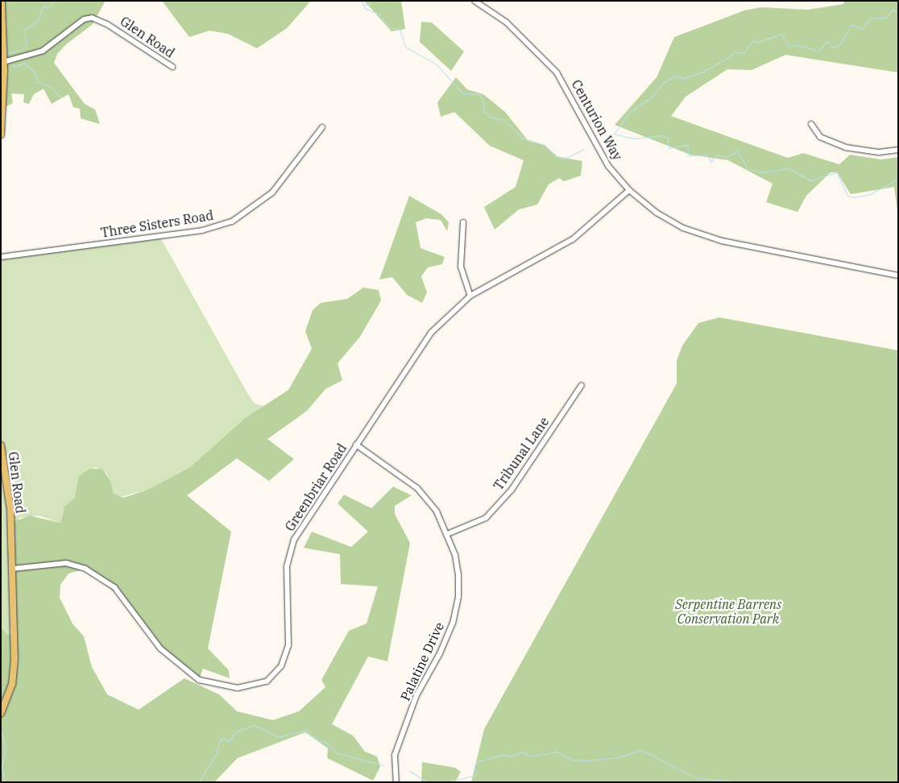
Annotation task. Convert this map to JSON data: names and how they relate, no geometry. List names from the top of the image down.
{
  "streets": {
    "main road": ["Glen Road"],
    "street": [
      "Centurion Way",
      "Three Sisters Road",
      "Tribunal Lane",
      "Greenbriar Road",
      "Palatine Drive"
    ]
  },
  "crossings": [
    ["Glen Road", "Greenbriar Road"],
    ["Centurion Way", "Greenbriar Road"],
    ["Tribunal Lane", "Palatine Drive"],
    ["Greenbriar Road", "Palatine Drive"]
  ],
  "parks": ["Serpentine Barrens Conservation Park"]
}
